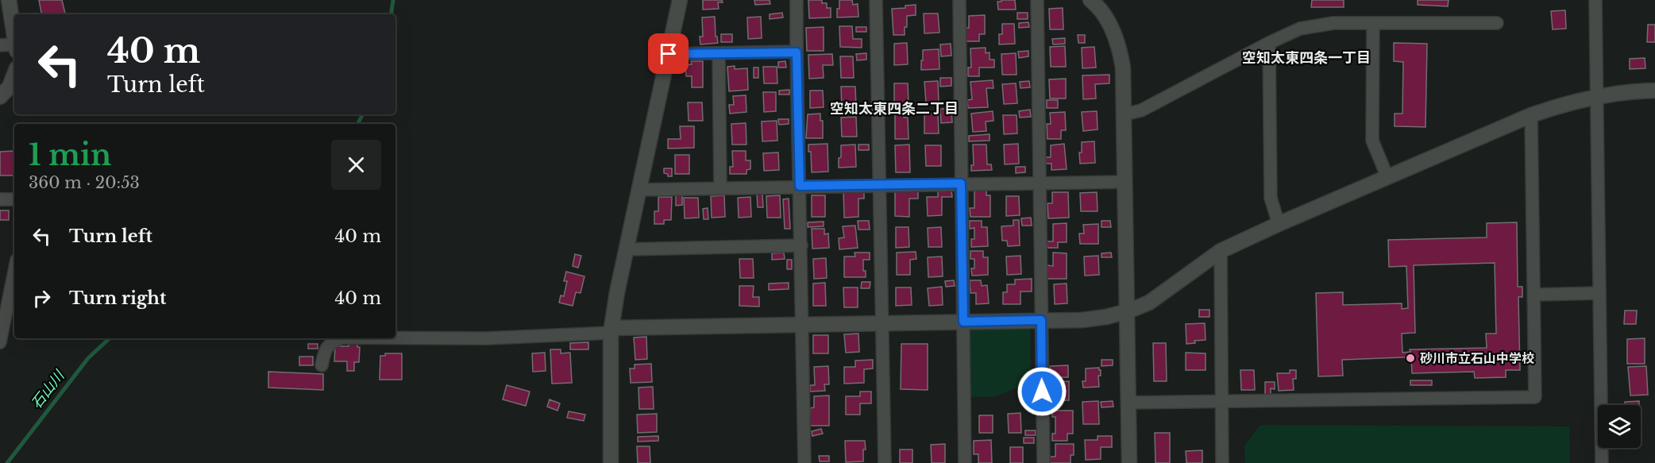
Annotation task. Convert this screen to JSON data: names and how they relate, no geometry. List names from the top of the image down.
{
  "districts": ["空知太東四条一丁目", "空知太東四条二丁目"],
  "water": ["石山川"],
  "places": ["砂川市立石山中学校"],
  "page": {
    "turn": ["40 m", "Turn left"],
    "heading": ["1 min", "360 m · 20:53"],
    "list": [
      {
        "name": "Turn left",
        "value": "40 m"
      },
      {
        "name": "Turn right",
        "value": "40 m"
      }
    ]
  }
}
